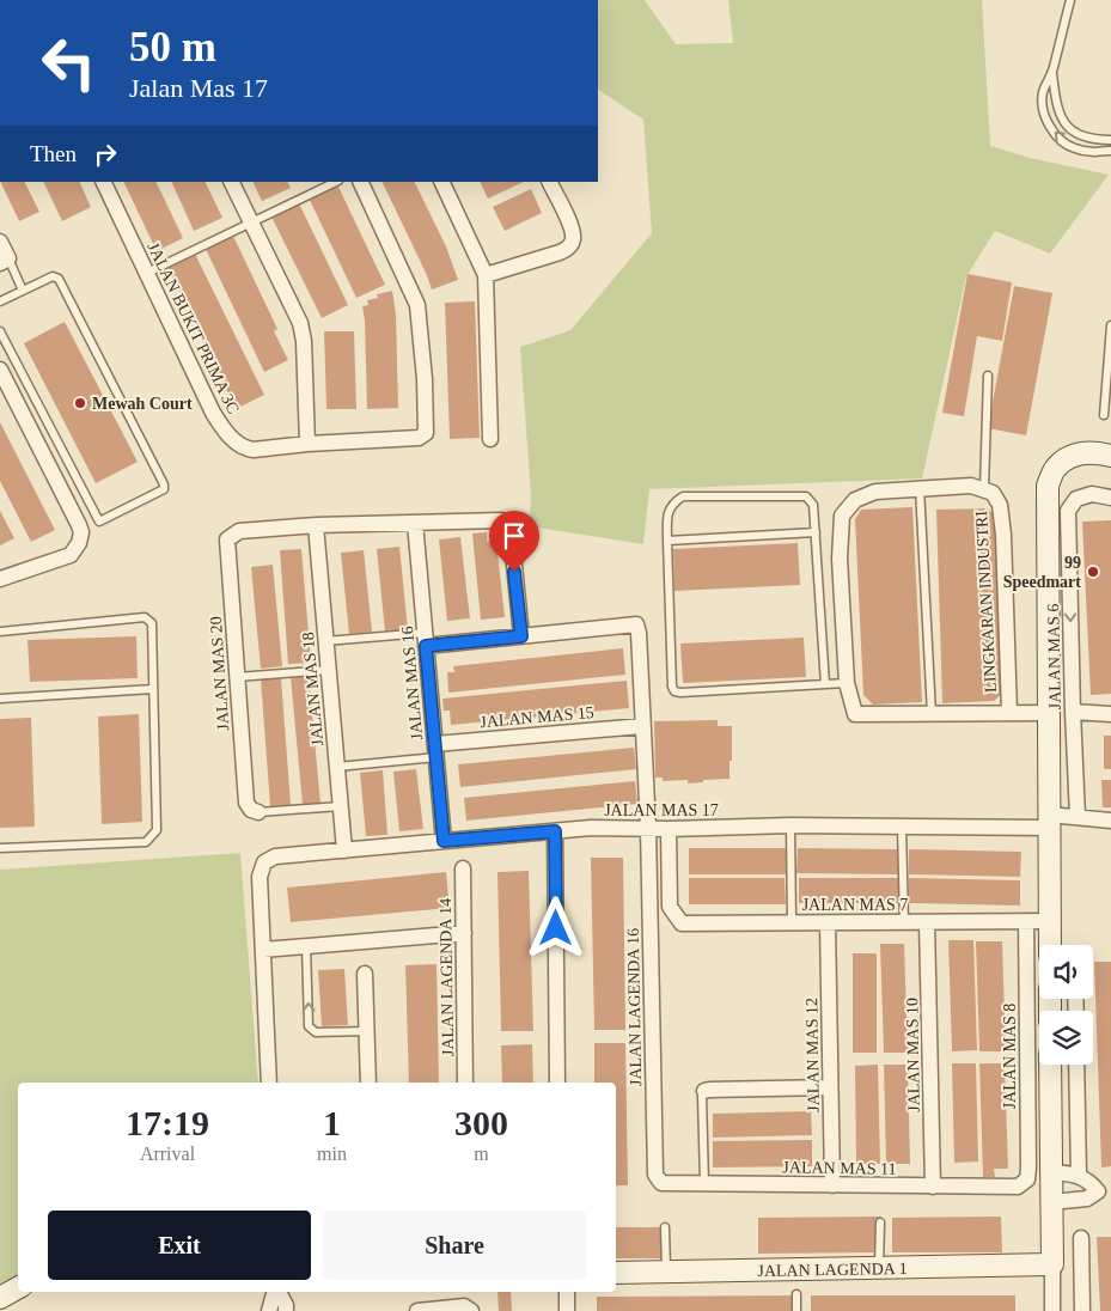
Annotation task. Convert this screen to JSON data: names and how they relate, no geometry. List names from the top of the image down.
{
  "streets": {
    "street": [
      "JALAN BUKIT PRIMA 3C",
      "LINGKARAN INDUSTRI",
      "JALAN MAS 6",
      "JALAN MAS 20",
      "JALAN MAS 16",
      "JALAN MAS 18",
      "JALAN MAS 15",
      "JALAN MAS 17",
      "JALAN MAS 7",
      "JALAN LAGENDA 14",
      "JALAN LAGENDA 16",
      "JALAN MAS 12",
      "JALAN MAS 10",
      "JALAN MAS 8",
      "JALAN MAS 11",
      "JALAN LAGENDA 1"
    ]
  },
  "crossings": [
    ["JALAN MAS 6", "JALAN MAS 17"],
    ["JALAN MAS 20", "JALAN MAS 18"],
    ["JALAN MAS 16", "JALAN MAS 15"],
    ["JALAN MAS 16", "JALAN MAS 17"],
    ["JALAN MAS 18", "JALAN MAS 17"],
    ["JALAN MAS 15", "JALAN LAGENDA 16"],
    ["JALAN MAS 17", "JALAN MAS 7"],
    ["JALAN MAS 17", "JALAN LAGENDA 16"],
    ["JALAN MAS 7", "JALAN MAS 12"],
    ["JALAN MAS 7", "JALAN MAS 10"],
    ["JALAN MAS 7", "JALAN MAS 8"],
    ["JALAN LAGENDA 16", "JALAN MAS 11"],
    ["JALAN MAS 12", "JALAN MAS 11"],
    ["JALAN MAS 10", "JALAN MAS 11"],
    ["JALAN MAS 8", "JALAN MAS 11"]
  ],
  "places": ["Mewah Court", "99 Speedmart"],
  "page": {
    "turn": ["50 m", "Jalan Mas 17"],
    "then": "Then",
    "eta": [
      "17:19",
      "Arrival",
      "1",
      "min",
      "300",
      "m"
    ],
    "buttons": ["Exit", "Share"]
  }
}
